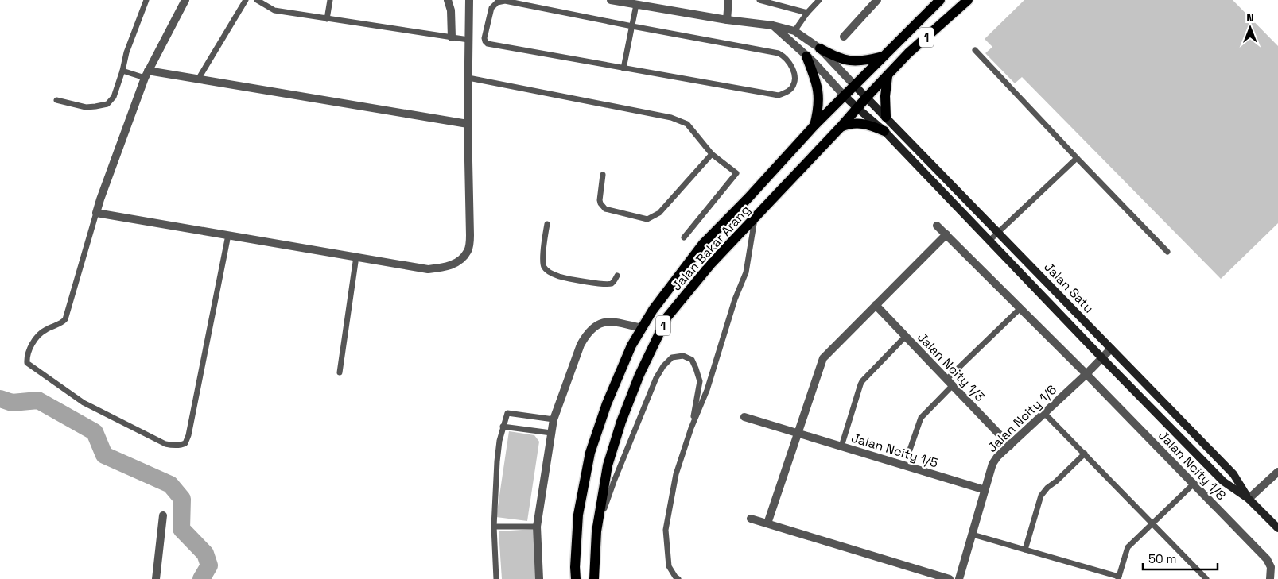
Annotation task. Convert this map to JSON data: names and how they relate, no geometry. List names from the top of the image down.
{
  "streets": {
    "main road": ["1", "Jalan Bakar Arang", "Jalan Satu"],
    "street": [
      "Jalan Ncity 1/3",
      "Jalan Ncity 1/6",
      "Jalan Ncity 1/5",
      "Jalan Ncity 1/8"
    ]
  },
  "crossings": [
    ["Jalan Bakar Arang", "Jalan Satu"],
    ["Jalan Satu", "Jalan Ncity 1/6"],
    ["Jalan Ncity 1/3", "Jalan Ncity 1/6"],
    ["Jalan Ncity 1/6", "Jalan Ncity 1/5"],
    ["Jalan Ncity 1/6", "Jalan Ncity 1/8"]
  ],
  "scale_bar": "50 m",
  "north": "top"
}
